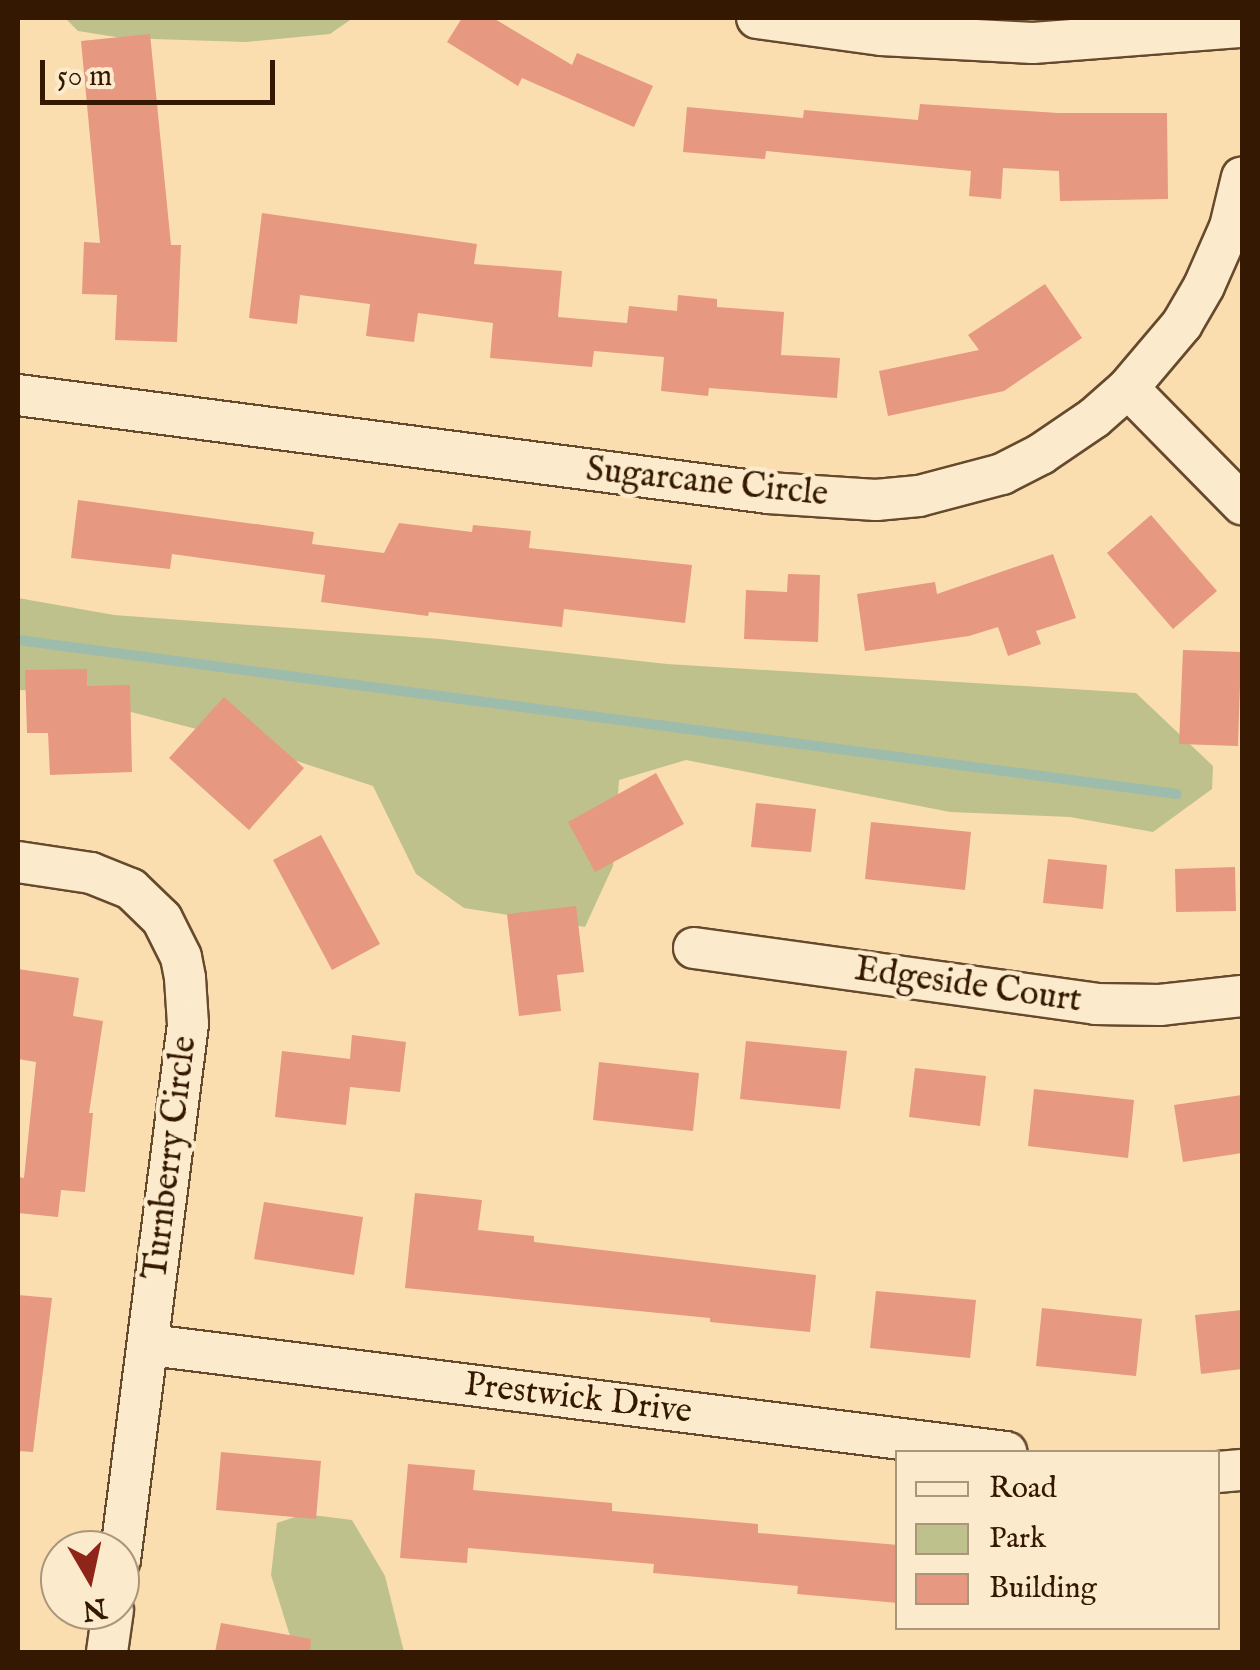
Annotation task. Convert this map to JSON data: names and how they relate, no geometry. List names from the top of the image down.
{
  "streets": {
    "street": [
      "Sugarcane Circle",
      "Edgeside Court",
      "Turnberry Circle",
      "Prestwick Drive"
    ]
  },
  "crossings": [
    ["Turnberry Circle", "Prestwick Drive"]
  ],
  "legend": ["Road", "Park", "Building"],
  "scale_bar": "50 m",
  "north": "bottom"
}
